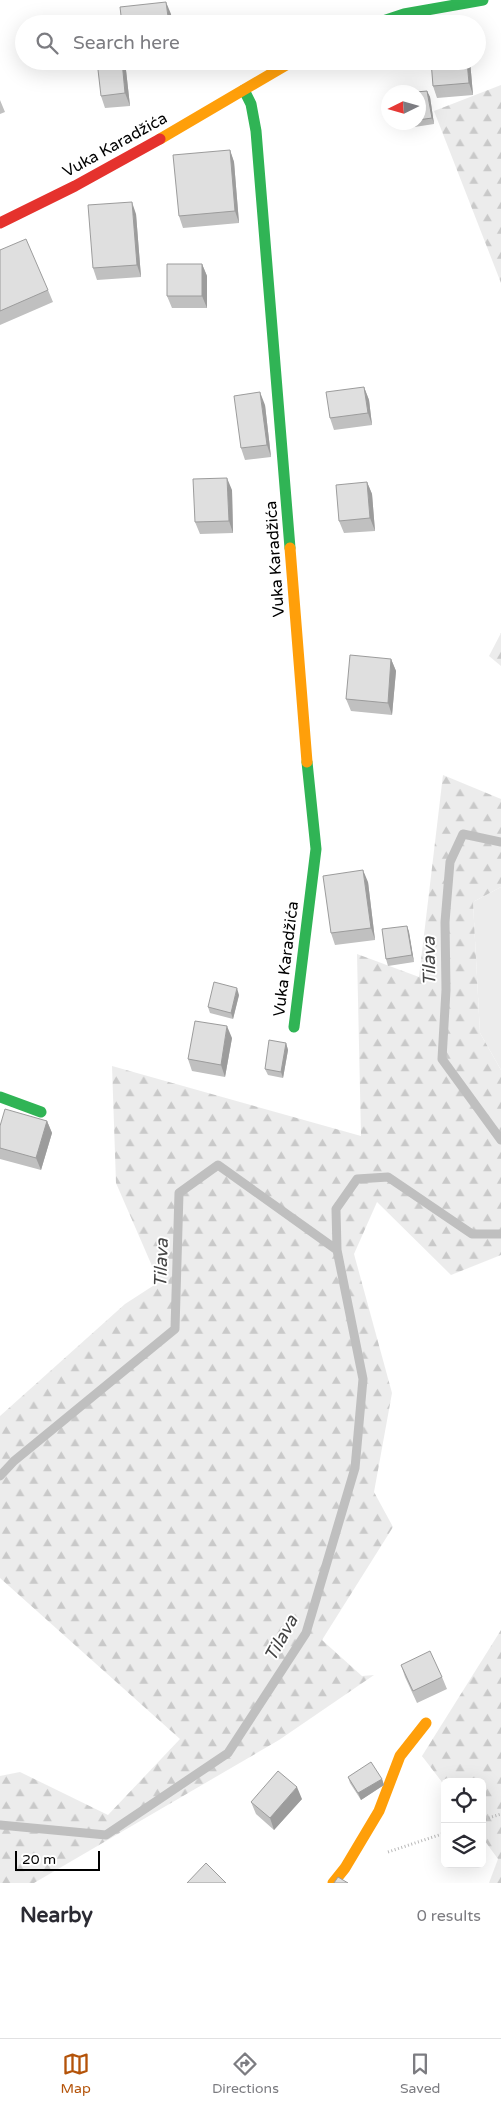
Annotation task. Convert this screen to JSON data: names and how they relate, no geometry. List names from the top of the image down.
{
  "streets": {
    "street": ["Vuka Karadžića"]
  },
  "water": ["Tilava"],
  "scale_bar": "20 m",
  "north": "left",
  "page": {
    "search": "Search here",
    "scale": "20 m",
    "heading": ["Nearby", "0 results"],
    "nav": ["Map", "Directions", "Saved"]
  }
}
